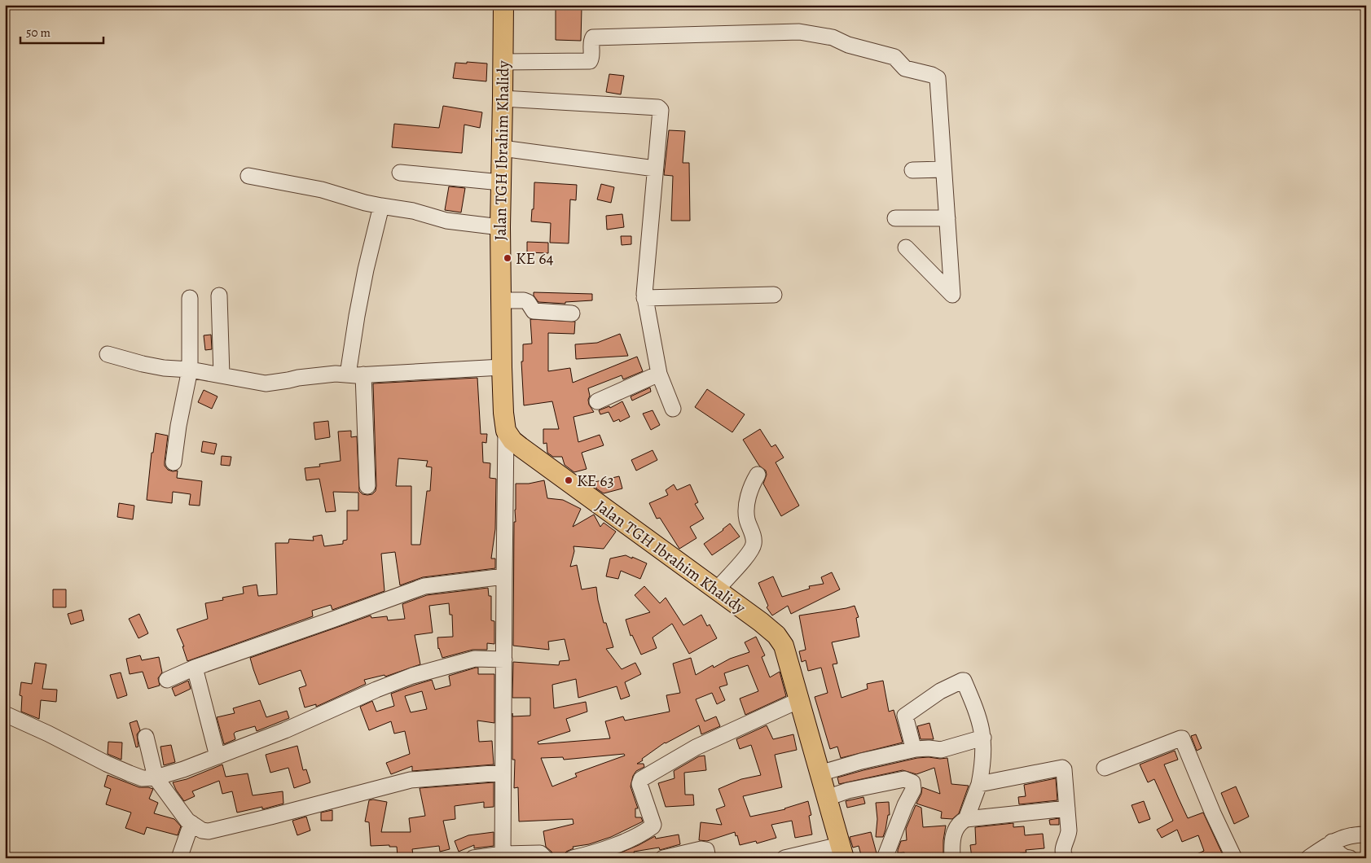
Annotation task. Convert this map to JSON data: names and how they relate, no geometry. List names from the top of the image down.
{
  "streets": {
    "main road": ["Jalan TGH Ibrahim Khalidy"]
  },
  "places": ["KE 64", "KE 63"],
  "scale_bar": "50 m"
}
